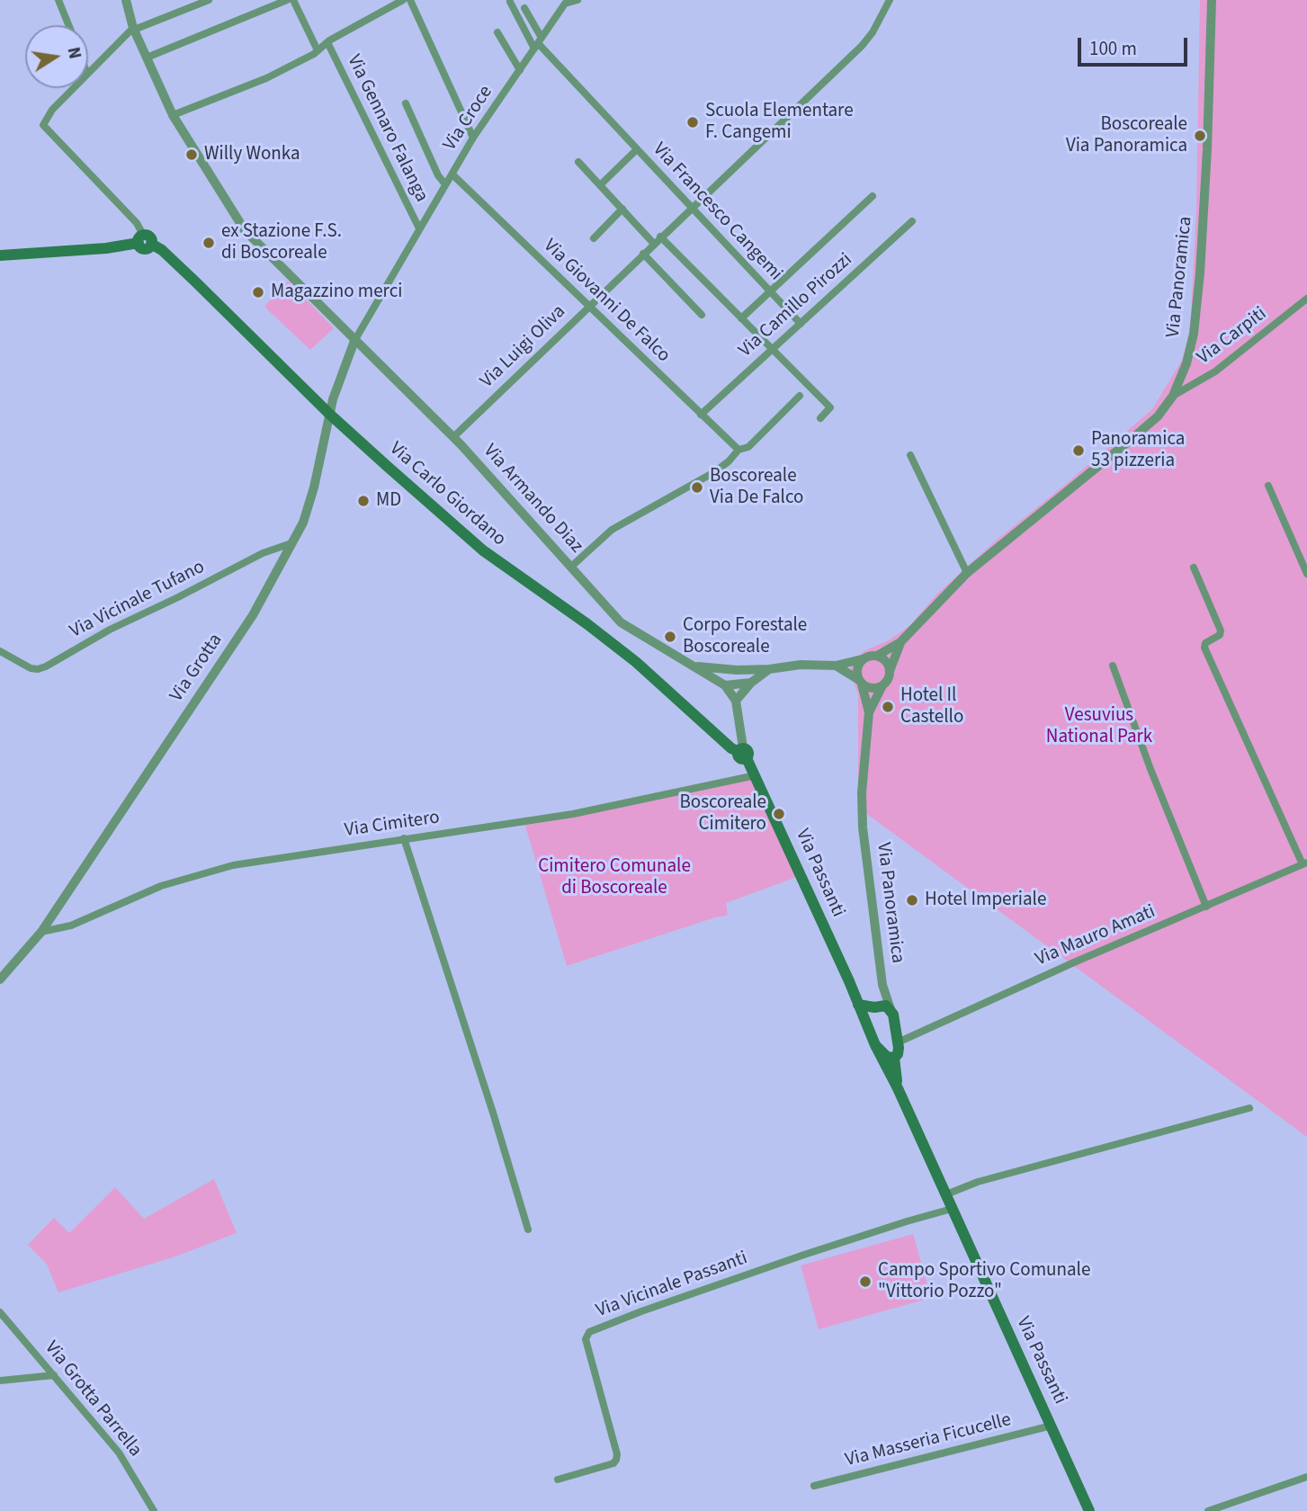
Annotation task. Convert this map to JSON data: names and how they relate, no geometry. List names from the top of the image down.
{
  "streets": {
    "main road": ["Via Carlo Giordano", "Via Passanti"],
    "street": [
      "Via Croce",
      "Via Gennaro Falanga",
      "Via Francesco Cangemi",
      "Via Panoramica",
      "Via Giovanni De Falco",
      "Via Camillo Pirozzi",
      "Via Carpiti",
      "Via Luigi Oliva",
      "Via Armando Diaz",
      "Via Vicinale Tufano",
      "Via Grotta",
      "Via Cimitero",
      "Via Mauro Amati",
      "Via Vicinale Passanti",
      "Via Grotta Parrella",
      "Via Masseria Ficucelle"
    ]
  },
  "crossings": [
    ["Via Croce", "Via Gennaro Falanga"],
    ["Via Croce", "Via Francesco Cangemi"],
    ["Via Croce", "Via Giovanni De Falco"],
    ["Via Croce", "Via Armando Diaz"],
    ["Via Croce", "Via Grotta"],
    ["Via Francesco Cangemi", "Via Camillo Pirozzi"],
    ["Via Francesco Cangemi", "Via Luigi Oliva"],
    ["Via Panoramica", "Via Carpiti"],
    ["Via Panoramica", "Via Armando Diaz"],
    ["Via Panoramica", "Via Passanti"],
    ["Via Giovanni De Falco", "Via Camillo Pirozzi"],
    ["Via Giovanni De Falco", "Via Luigi Oliva"],
    ["Via Luigi Oliva", "Via Armando Diaz"],
    ["Via Carlo Giordano", "Via Grotta"],
    ["Via Carlo Giordano", "Via Passanti"],
    ["Via Armando Diaz", "Via Grotta"],
    ["Via Armando Diaz", "Via Passanti"],
    ["Via Vicinale Tufano", "Via Grotta"],
    ["Via Grotta", "Via Cimitero"],
    ["Via Cimitero", "Via Passanti"],
    ["Via Passanti", "Via Mauro Amati"],
    ["Via Passanti", "Via Vicinale Passanti"],
    ["Via Passanti", "Via Masseria Ficucelle"]
  ],
  "parks": ["Vesuvius National Park", "Cimitero Comunale di Boscoreale"],
  "places": [
    "Scuola Elementare F. Cangemi",
    "Boscoreale Via Panoramica",
    "Willy Wonka",
    "ex Stazione F.S. di Boscoreale",
    "Magazzino merci",
    "Panoramica 53 pizzeria",
    "Boscoreale Via De Falco",
    "MD",
    "Corpo Forestale Boscoreale",
    "Hotel Il Castello",
    "Boscoreale Cimitero",
    "Hotel Imperiale",
    "Campo Sportivo Comunale \"Vittorio Pozzo\""
  ],
  "scale_bar": "100 m",
  "north": "right"
}
